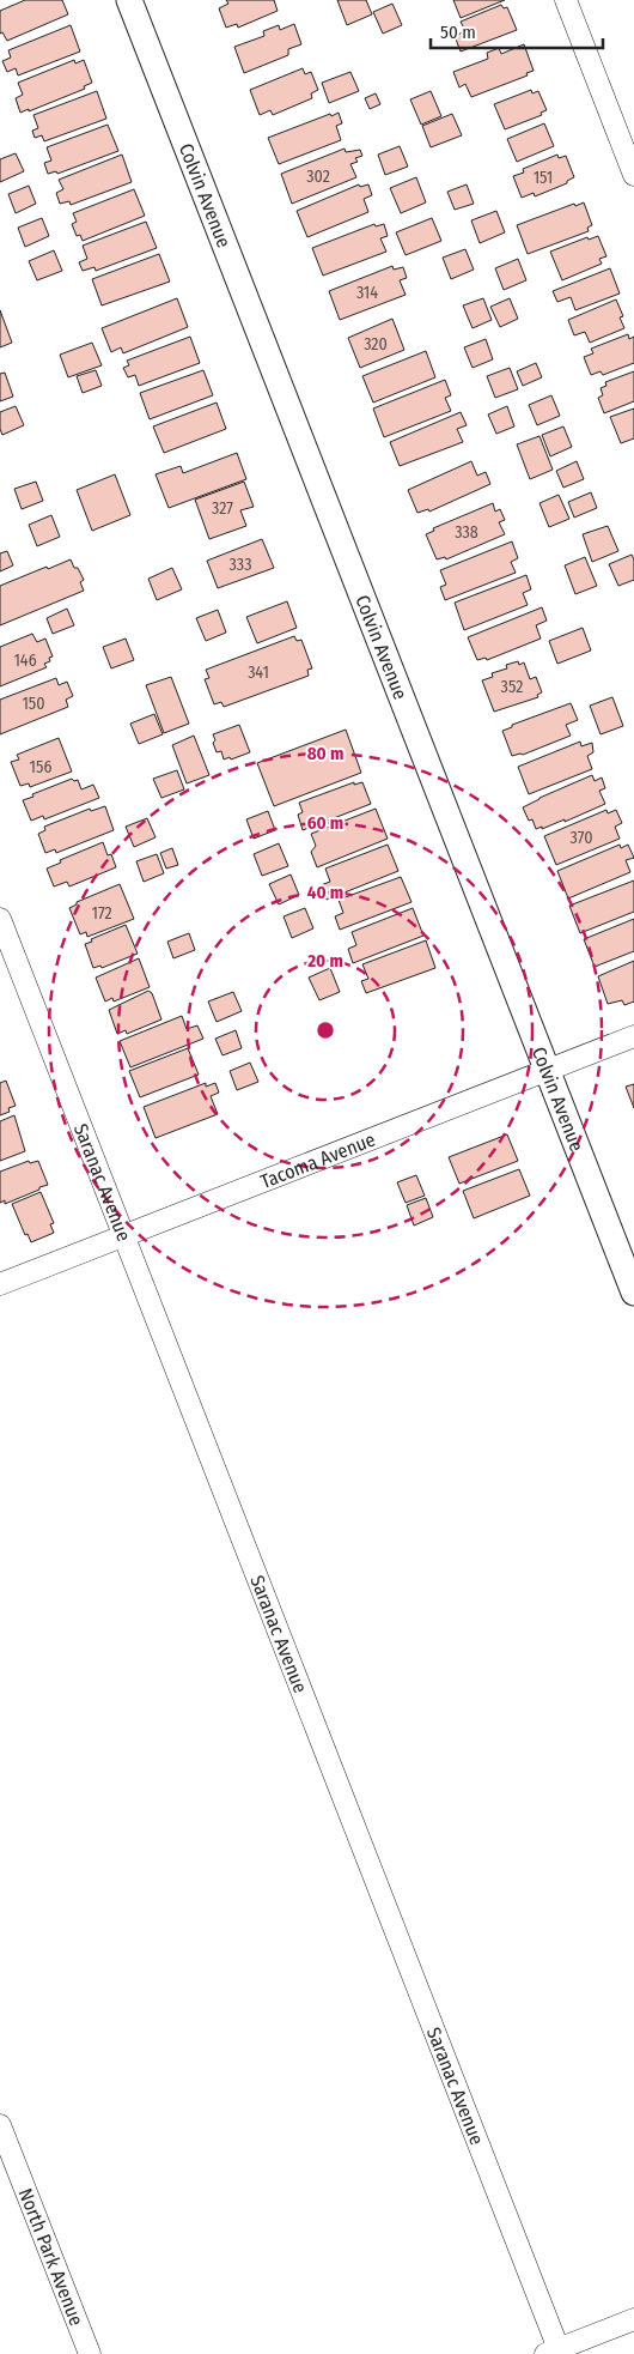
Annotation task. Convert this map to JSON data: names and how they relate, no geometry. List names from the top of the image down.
{
  "streets": {
    "street": [
      "Colvin Avenue",
      "Tacoma Avenue",
      "Saranac Avenue",
      "North Park Avenue"
    ]
  },
  "crossings": [
    ["Colvin Avenue", "Tacoma Avenue"],
    ["Tacoma Avenue", "Saranac Avenue"]
  ],
  "house_numbers": [
    "302",
    "151",
    "314",
    "320",
    "327",
    "338",
    "333",
    "146",
    "341",
    "352",
    "150",
    "156",
    "370",
    "172"
  ],
  "scale_bar": "50 m",
  "rings": [
    "80 m",
    "60 m",
    "40 m",
    "20 m"
  ]
}
